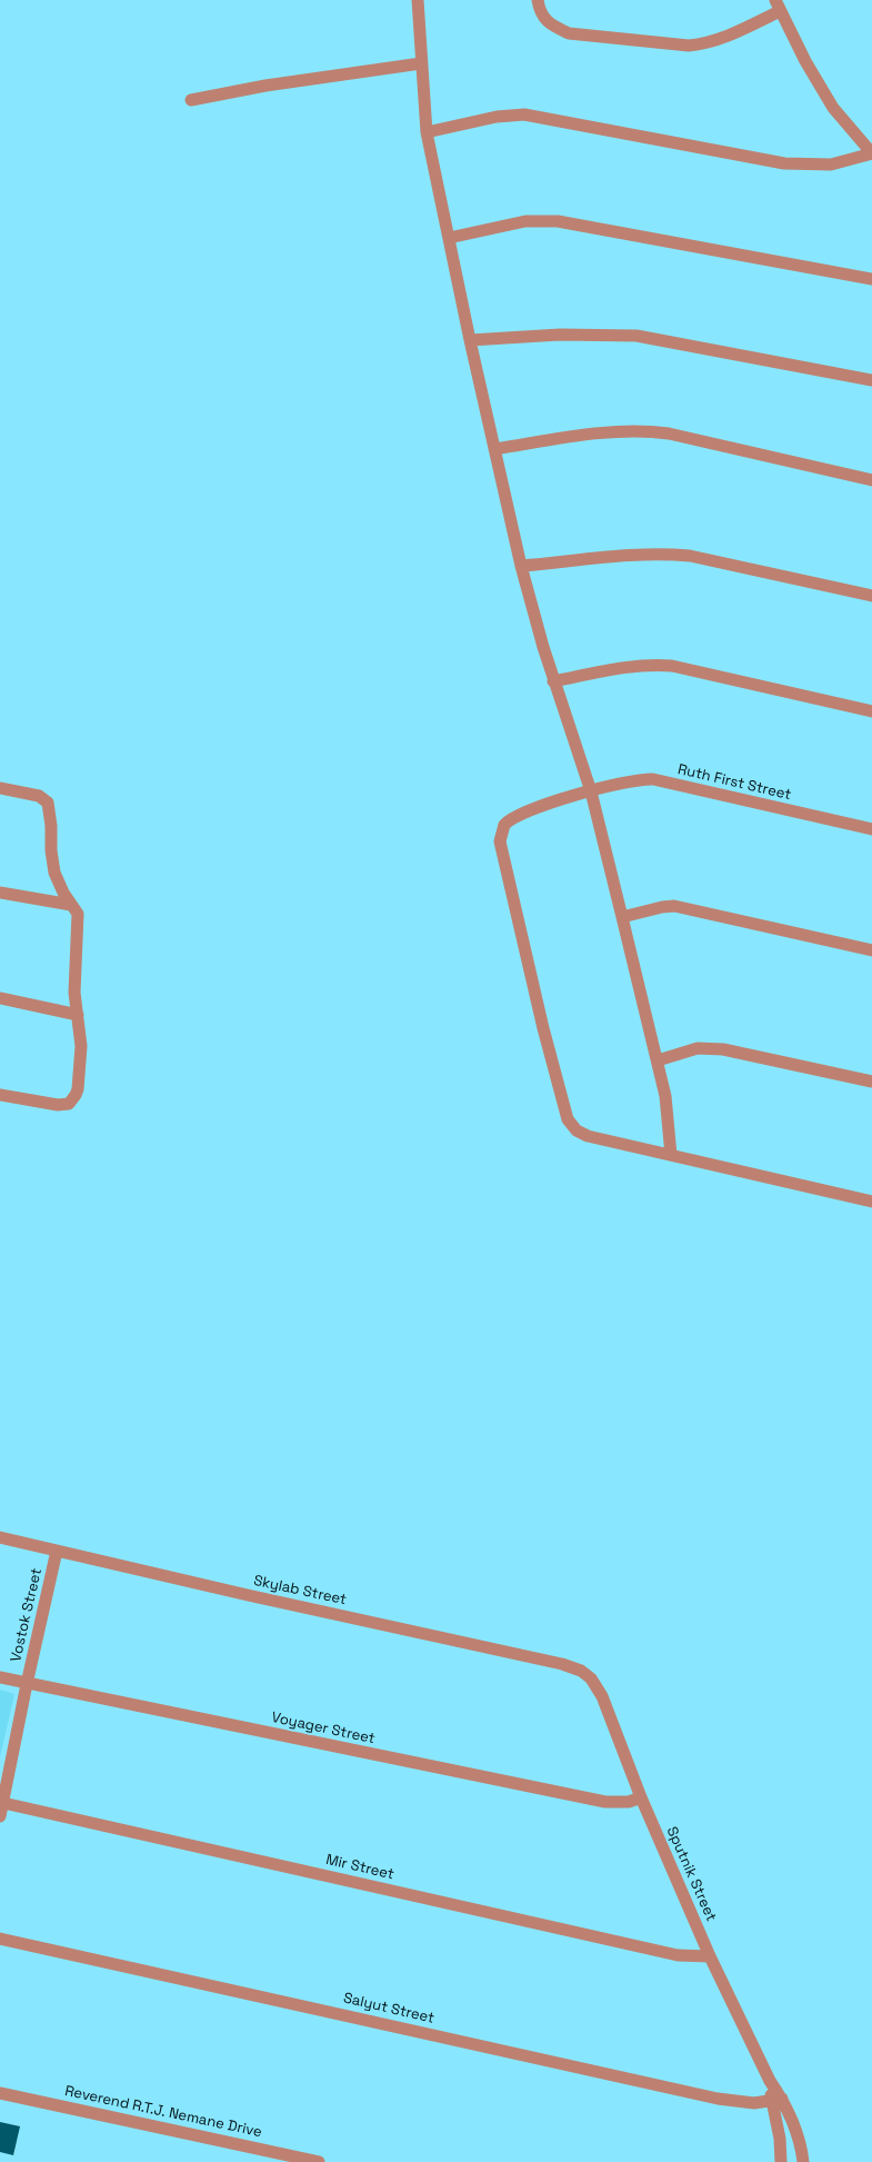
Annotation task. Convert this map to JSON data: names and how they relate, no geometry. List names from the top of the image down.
{
  "streets": {
    "street": [
      "Ruth First Street",
      "Skylab Street",
      "Vostok Street",
      "Voyager Street",
      "Mir Street",
      "Sputnik Street",
      "Salyut Street",
      "Reverend R.T.J. Nemane Drive"
    ]
  },
  "crossings": [
    ["Skylab Street", "Vostok Street"],
    ["Skylab Street", "Sputnik Street"],
    ["Vostok Street", "Voyager Street"],
    ["Vostok Street", "Mir Street"],
    ["Voyager Street", "Sputnik Street"],
    ["Mir Street", "Sputnik Street"],
    ["Sputnik Street", "Salyut Street"]
  ]
}
